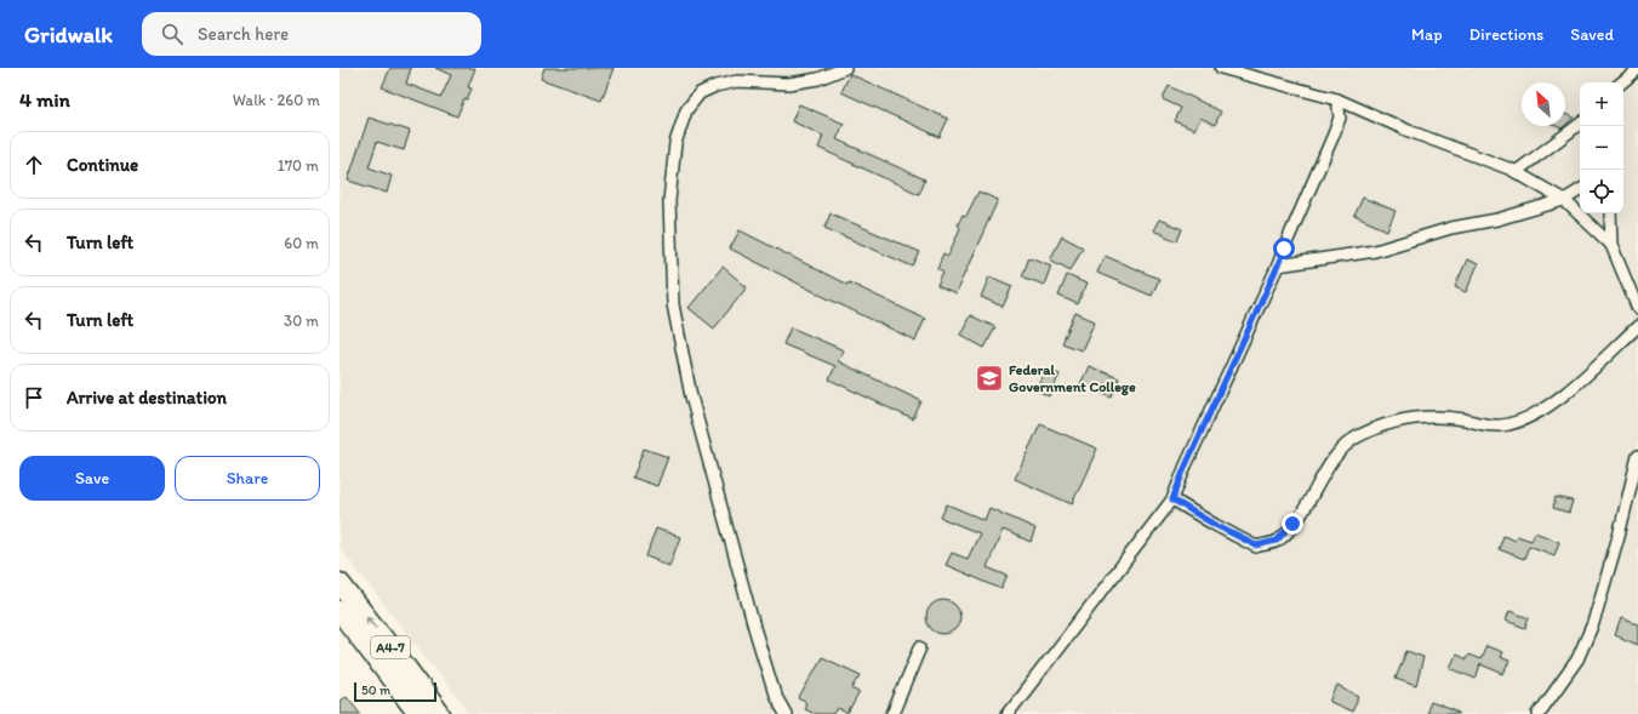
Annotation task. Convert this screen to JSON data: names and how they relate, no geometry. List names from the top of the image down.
{
  "streets": {
    "highway": ["A4-7"]
  },
  "places": {
    "school or university": ["Federal Government College"]
  },
  "scale_bar": "50 m",
  "north": "top left",
  "page": {
    "header": "Gridwalk",
    "search": "Search here",
    "nav": ["Map", "Directions", "Saved"],
    "heading": ["4 min", "Walk · 260 m"],
    "map_buttons": ["+", "−"],
    "list": [
      ["Continue", "170 m"],
      ["Turn left", "60 m"],
      ["Turn left", "30 m"],
      "Arrive at destination"
    ],
    "buttons": ["Save", "Share"],
    "scale": "50 m"
  }
}
